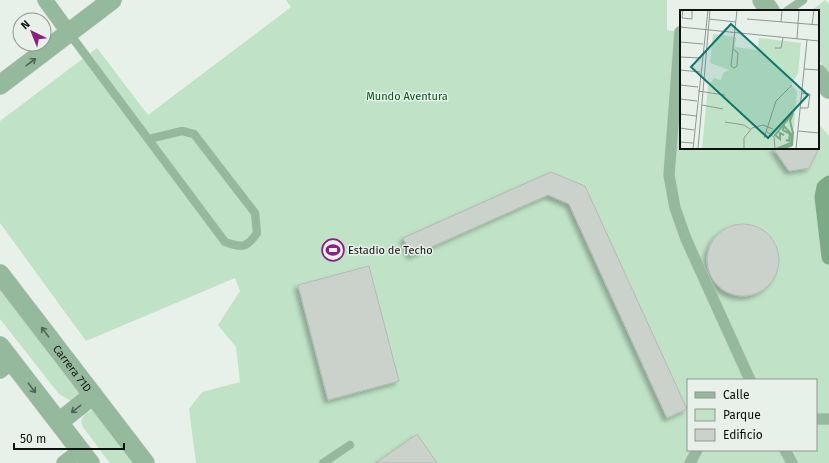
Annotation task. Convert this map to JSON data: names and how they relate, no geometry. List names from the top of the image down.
{
  "streets": {
    "street": ["Carrera 71D"]
  },
  "parks": ["Mundo Aventura"],
  "places": {
    "sports": ["Estadio de Techo"]
  },
  "legend": ["Calle", "Parque", "Edificio"],
  "scale_bar": "50 m",
  "north": "top left"
}
